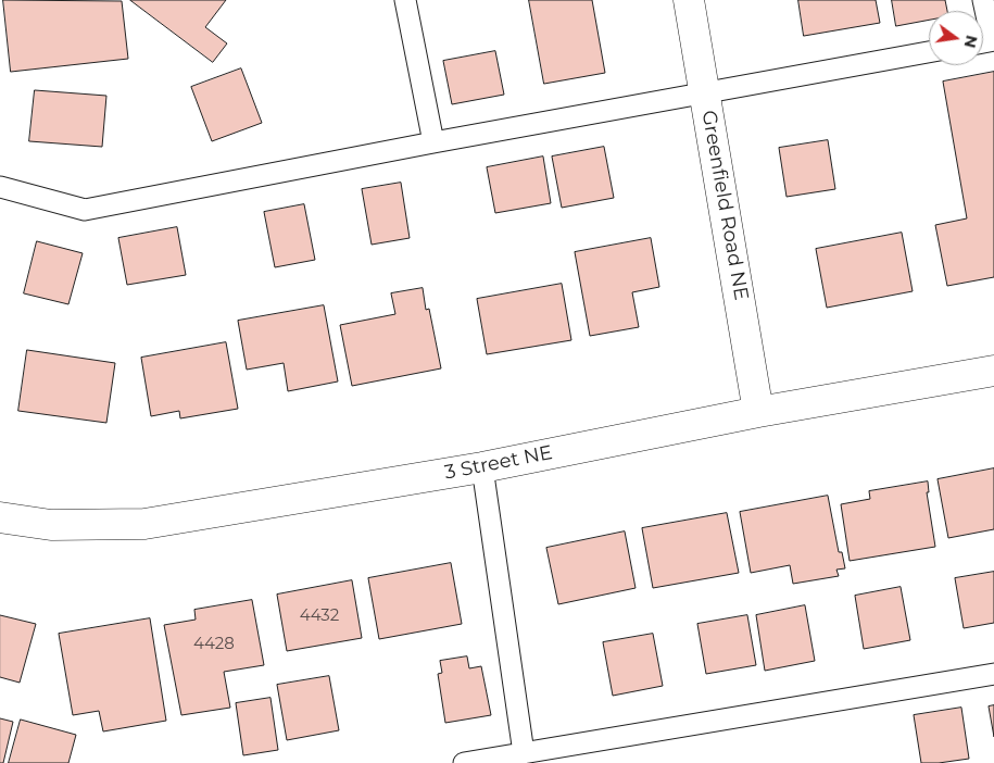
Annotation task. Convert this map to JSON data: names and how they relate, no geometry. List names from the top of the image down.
{
  "streets": {
    "street": ["Greenfield Road NE", "3 Street NE"]
  },
  "crossings": [
    ["Greenfield Road NE", "3 Street NE"]
  ],
  "house_numbers": ["4432", "4428"],
  "north": "right"
}
